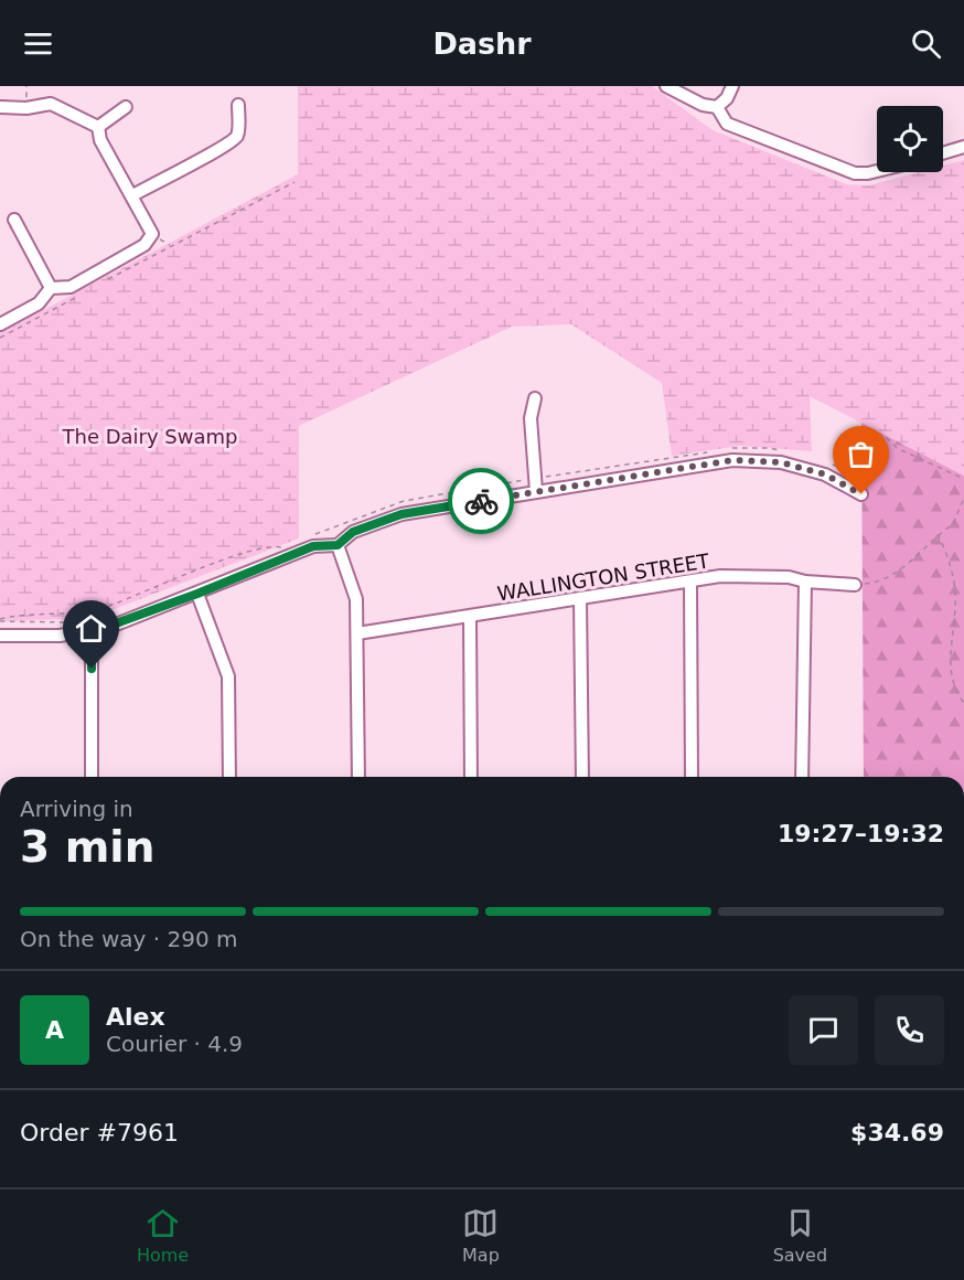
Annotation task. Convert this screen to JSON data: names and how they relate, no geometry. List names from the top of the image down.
{
  "streets": {
    "street": ["WALLINGTON STREET"]
  },
  "parks": ["The Dairy Swamp"],
  "page": {
    "header": "Dashr",
    "heading": ["3 min", "Arriving in", "19:27–19:32"],
    "panel": [
      "Alex",
      "Courier · 4.9",
      "Order #7961",
      "$34.69"
    ],
    "bar": "On the way · 290 m",
    "round": "A",
    "tabs": ["Home", "Map", "Saved"]
  }
}
